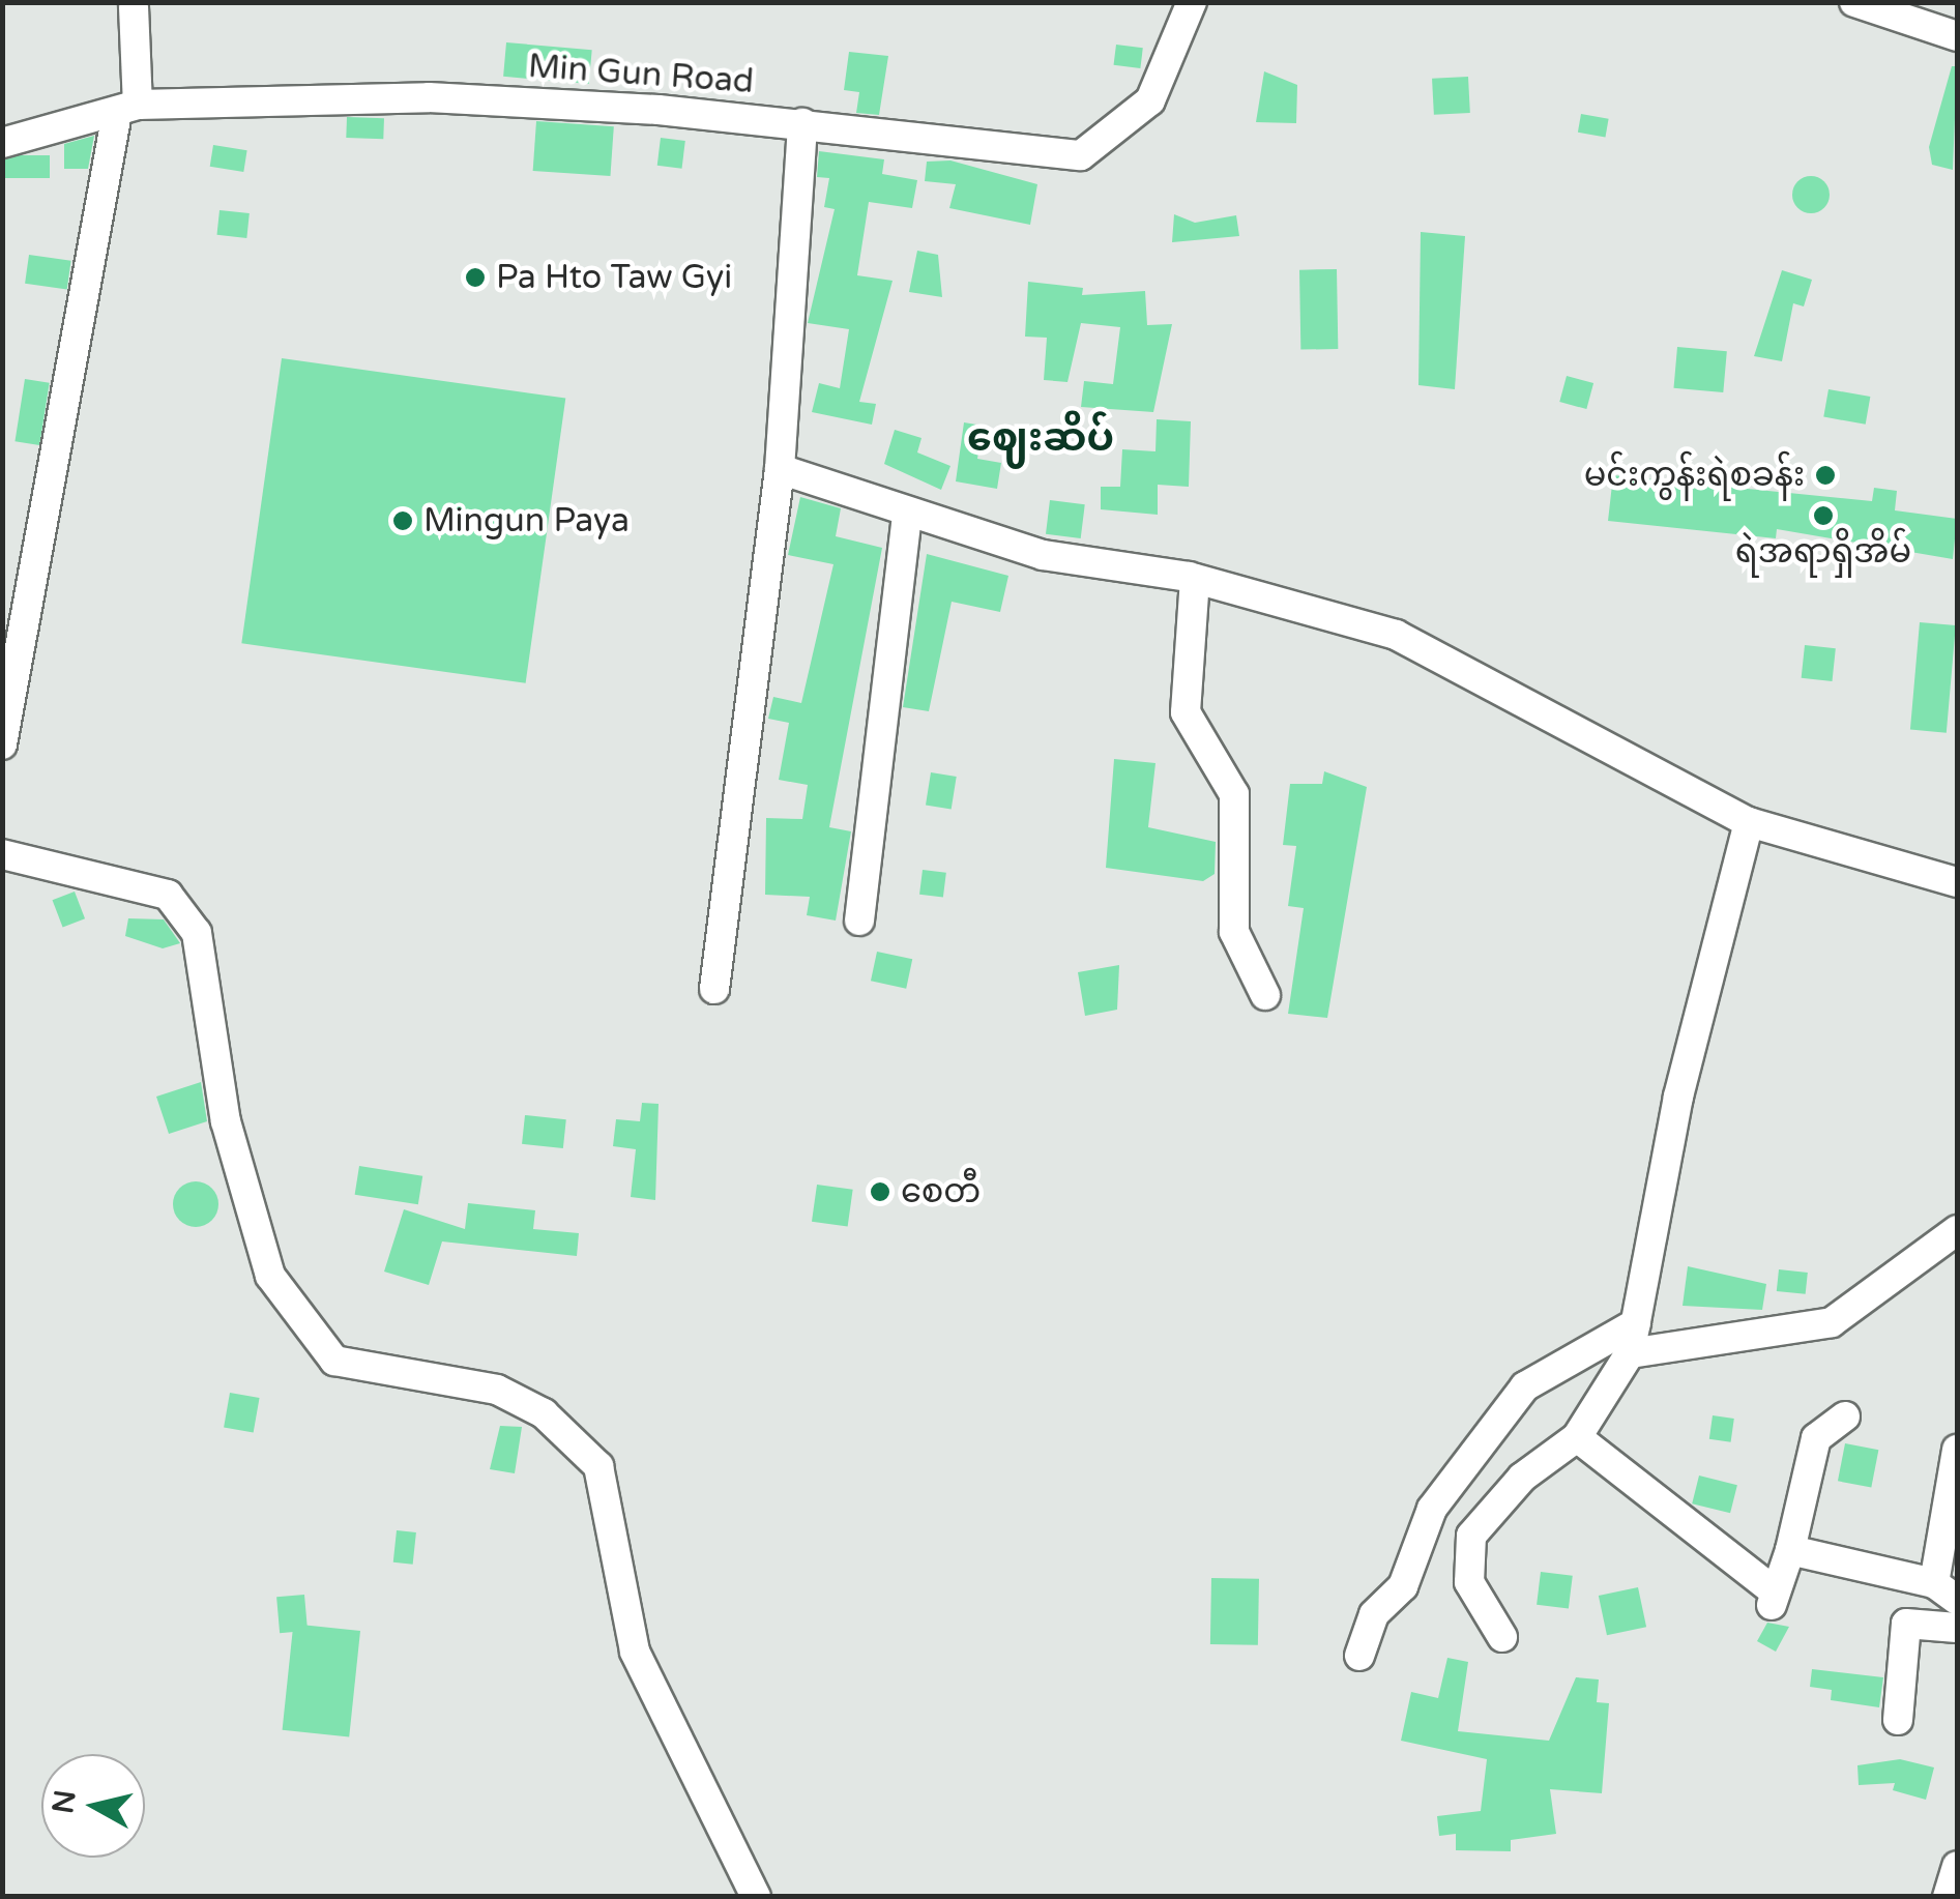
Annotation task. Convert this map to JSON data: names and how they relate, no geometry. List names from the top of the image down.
{
  "streets": {
    "street": ["Min Gun Road"]
  },
  "districts": ["ဈေးဆိပ်"],
  "places": [
    "Pa Hto Taw Gyi",
    "မင်းကွန်းရဲစခန်း",
    "ရဲအရာရှိအိမ်",
    "Mingun Paya",
    "စေတီ"
  ],
  "north": "left"
}
